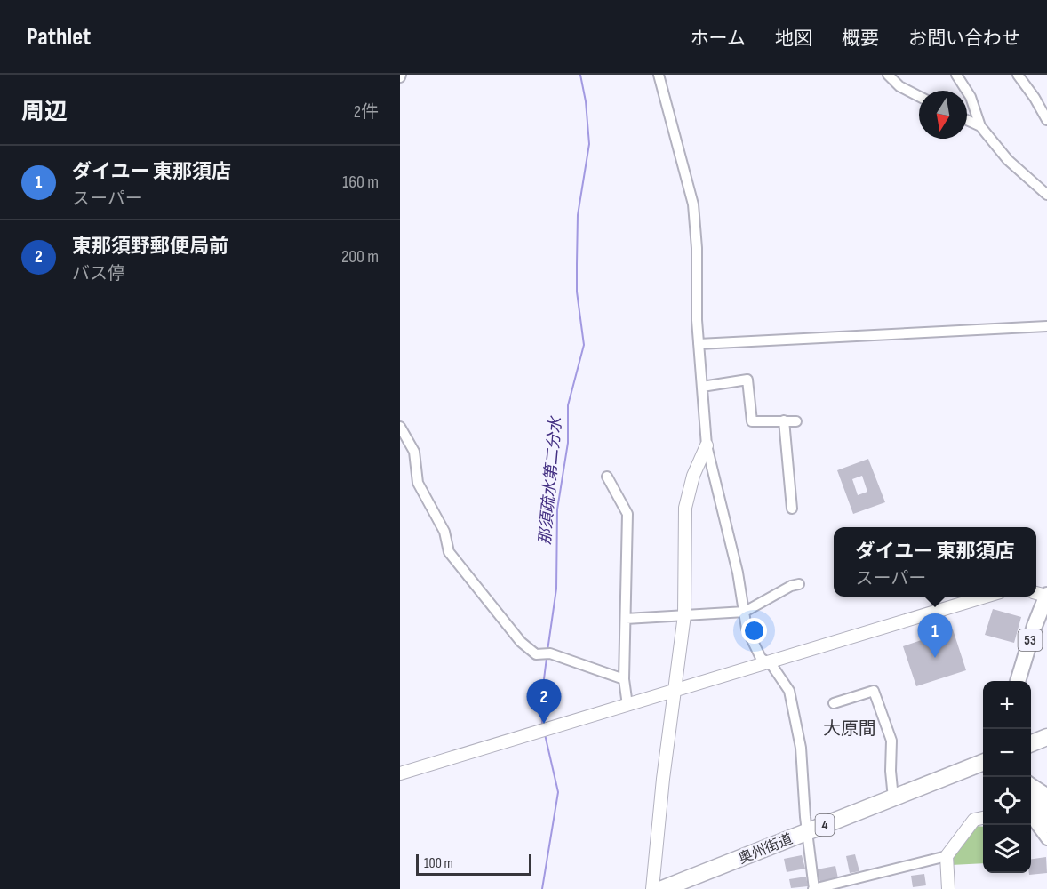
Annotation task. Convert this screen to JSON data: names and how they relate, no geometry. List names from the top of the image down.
{
  "streets": {
    "highway": ["4", "奥州街道"],
    "main road": ["53"]
  },
  "districts": ["大原間"],
  "water": ["那須疏水第二分水"],
  "scale_bar": "100 m",
  "north": "bottom",
  "page": {
    "header": "Pathlet",
    "nav": [
      "ホーム",
      "地図",
      "概要",
      "お問い合わせ"
    ],
    "heading": ["周辺", "2件"],
    "list": [
      {
        "mark": "1",
        "name": "ダイユー 東那須店",
        "note": "スーパー",
        "value": "160 m"
      },
      {
        "mark": "2",
        "name": "東那須野郵便局前",
        "note": "バス停",
        "value": "200 m"
      }
    ],
    "popup": ["ダイユー 東那須店", "スーパー"],
    "pins": ["1", "2"],
    "map_buttons": ["+", "−"],
    "scale": "100 m"
  }
}
